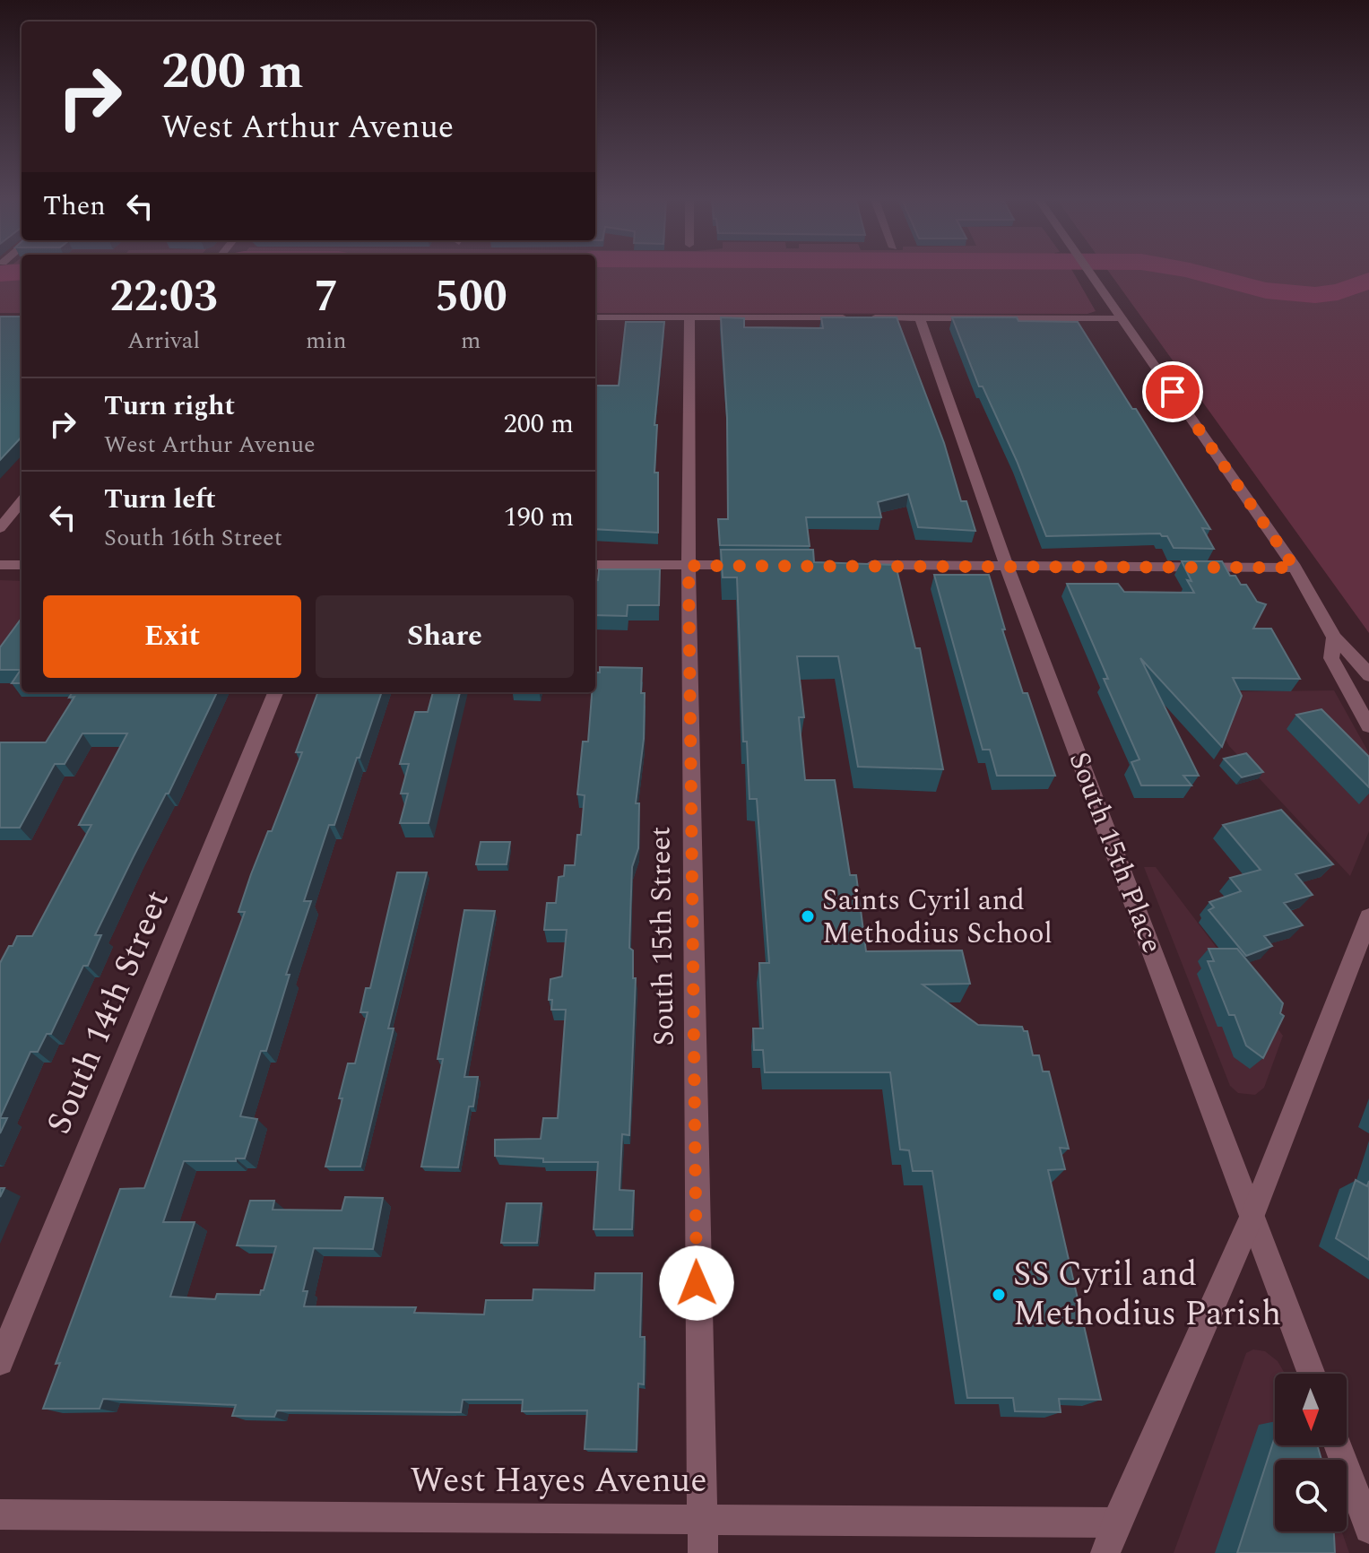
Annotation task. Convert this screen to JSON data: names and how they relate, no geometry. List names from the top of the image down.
{
  "streets": {
    "street": [
      "South 15th Place",
      "South 15th Street",
      "South 14th Street",
      "West Hayes Avenue"
    ]
  },
  "crossings": [
    ["South 15th Street", "West Hayes Avenue"]
  ],
  "places": ["Saints Cyril and Methodius School", "SS Cyril and Methodius Parish"],
  "north": "bottom",
  "page": {
    "turn": ["200 m", "West Arthur Avenue"],
    "then": "Then",
    "eta": [
      "22:03",
      "Arrival",
      "7",
      "min",
      "500",
      "m"
    ],
    "list": [
      {
        "name": "Turn right",
        "note": "West Arthur Avenue",
        "value": "200 m"
      },
      {
        "name": "Turn left",
        "note": "South 16th Street",
        "value": "190 m"
      }
    ],
    "buttons": ["Exit", "Share"]
  }
}
